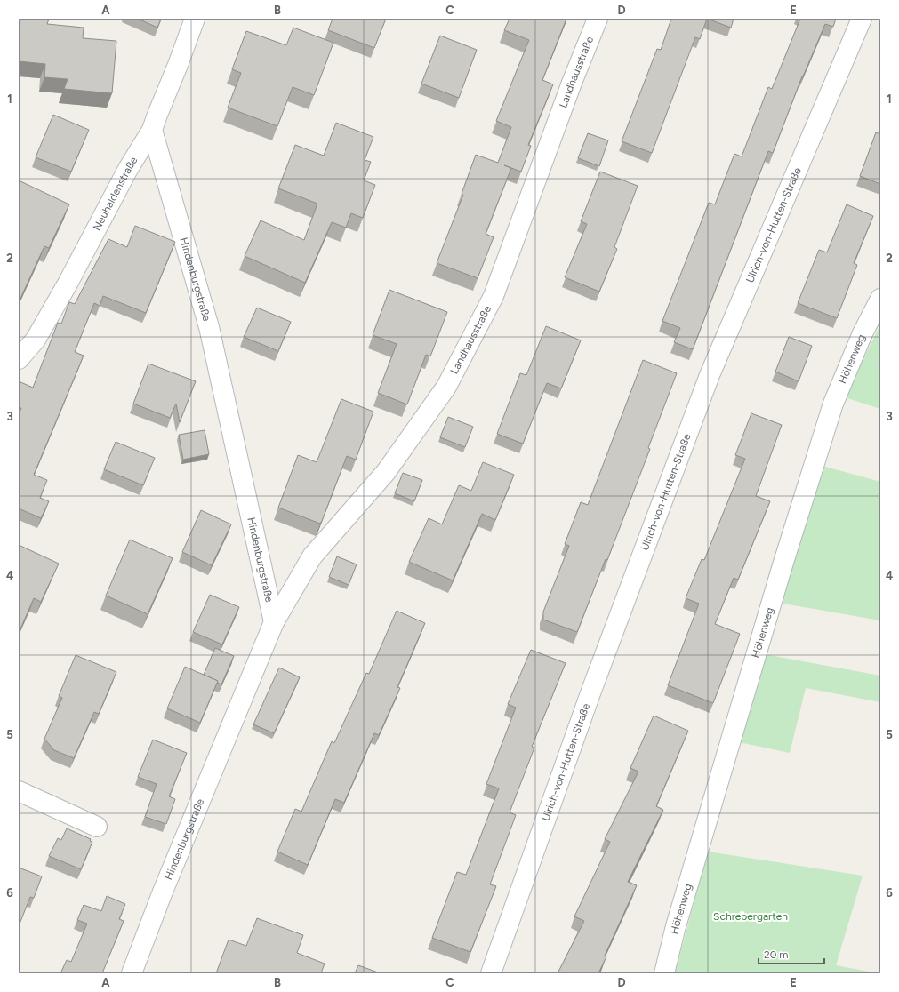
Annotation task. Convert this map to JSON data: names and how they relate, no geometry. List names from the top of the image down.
{
  "streets": {
    "street": [
      "Landhausstraße",
      "Neuhaldenstraße",
      "Ulrich-von-Hutten-Straße",
      "Hindenburgstraße",
      "Höhenweg"
    ]
  },
  "crossings": [
    ["Landhausstraße", "Hindenburgstraße"],
    ["Neuhaldenstraße", "Hindenburgstraße"]
  ],
  "parks": ["Schrebergarten"],
  "scale_bar": "20 m",
  "grid": {
    "columns": [
      "A",
      "B",
      "C",
      "D",
      "E"
    ],
    "rows": [
      "1",
      "2",
      "3",
      "4",
      "5",
      "6"
    ]
  }
}
